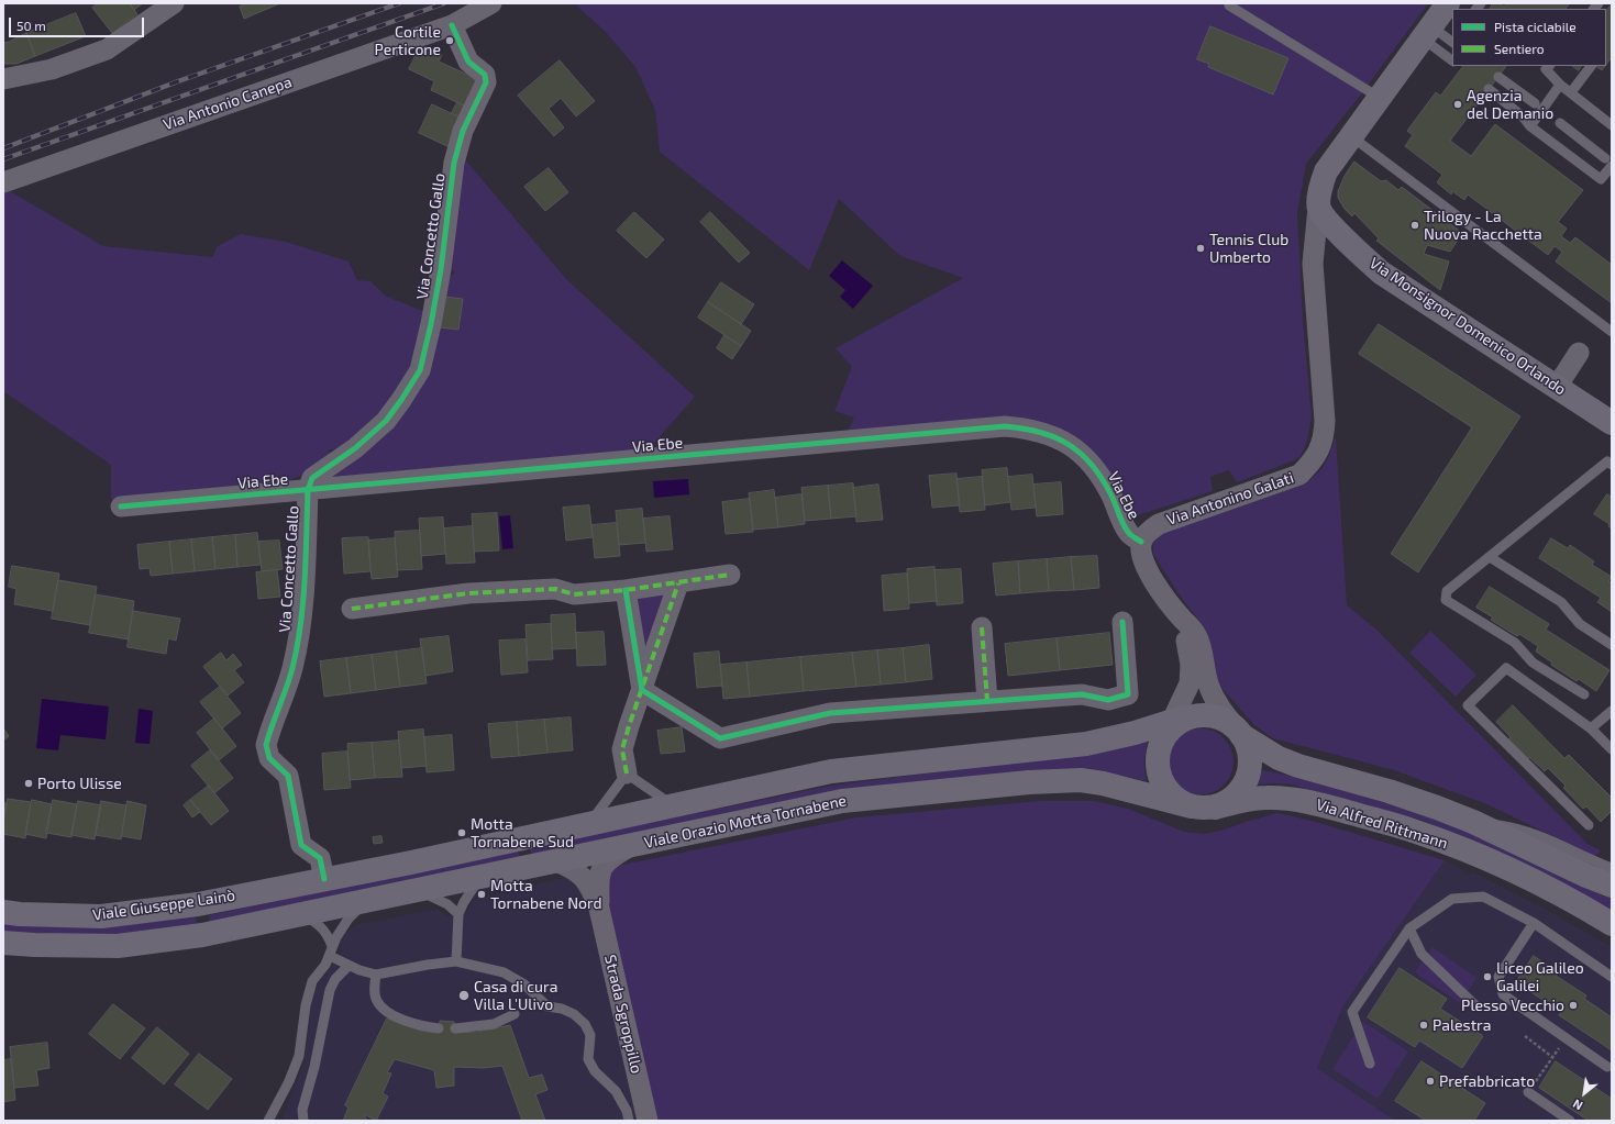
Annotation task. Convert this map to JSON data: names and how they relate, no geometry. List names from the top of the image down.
{
  "streets": {
    "main road": [
      "Via Monsignor Domenico Orlando",
      "Viale Orazio Motta Tornabene",
      "Via Alfred Rittmann",
      "Viale Giuseppe Lainò"
    ],
    "street": [
      "Via Antonio Canepa",
      "Via Concetto Gallo",
      "Via Ebe",
      "Via Antonino Galati",
      "Strada Sgroppillo"
    ]
  },
  "crossings": [
    ["Via Antonio Canepa", "Via Concetto Gallo"],
    ["Via Concetto Gallo", "Via Ebe"],
    ["Via Concetto Gallo", "Viale Orazio Motta Tornabene"],
    ["Via Concetto Gallo", "Viale Giuseppe Lainò"],
    ["Via Monsignor Domenico Orlando", "Via Antonino Galati"],
    ["Via Ebe", "Via Antonino Galati"],
    ["Viale Orazio Motta Tornabene", "Via Alfred Rittmann"],
    ["Viale Orazio Motta Tornabene", "Viale Giuseppe Lainò"]
  ],
  "places": [
    "Cortile Perticone",
    "Agenzia del Demanio",
    "Trilogy - La Nuova Racchetta",
    "Tennis Club Umberto",
    "Porto Ulisse",
    "Motta Tornabene Sud",
    "Motta Tornabene Nord",
    "Liceo Galileo Galilei",
    "Casa di cura Villa L'Ulivo",
    "Plesso Vecchio",
    "Palestra",
    "Prefabbricato"
  ],
  "legend": ["Pista ciclabile", "Sentiero"],
  "scale_bar": "50 m",
  "north": "bottom left"
}
